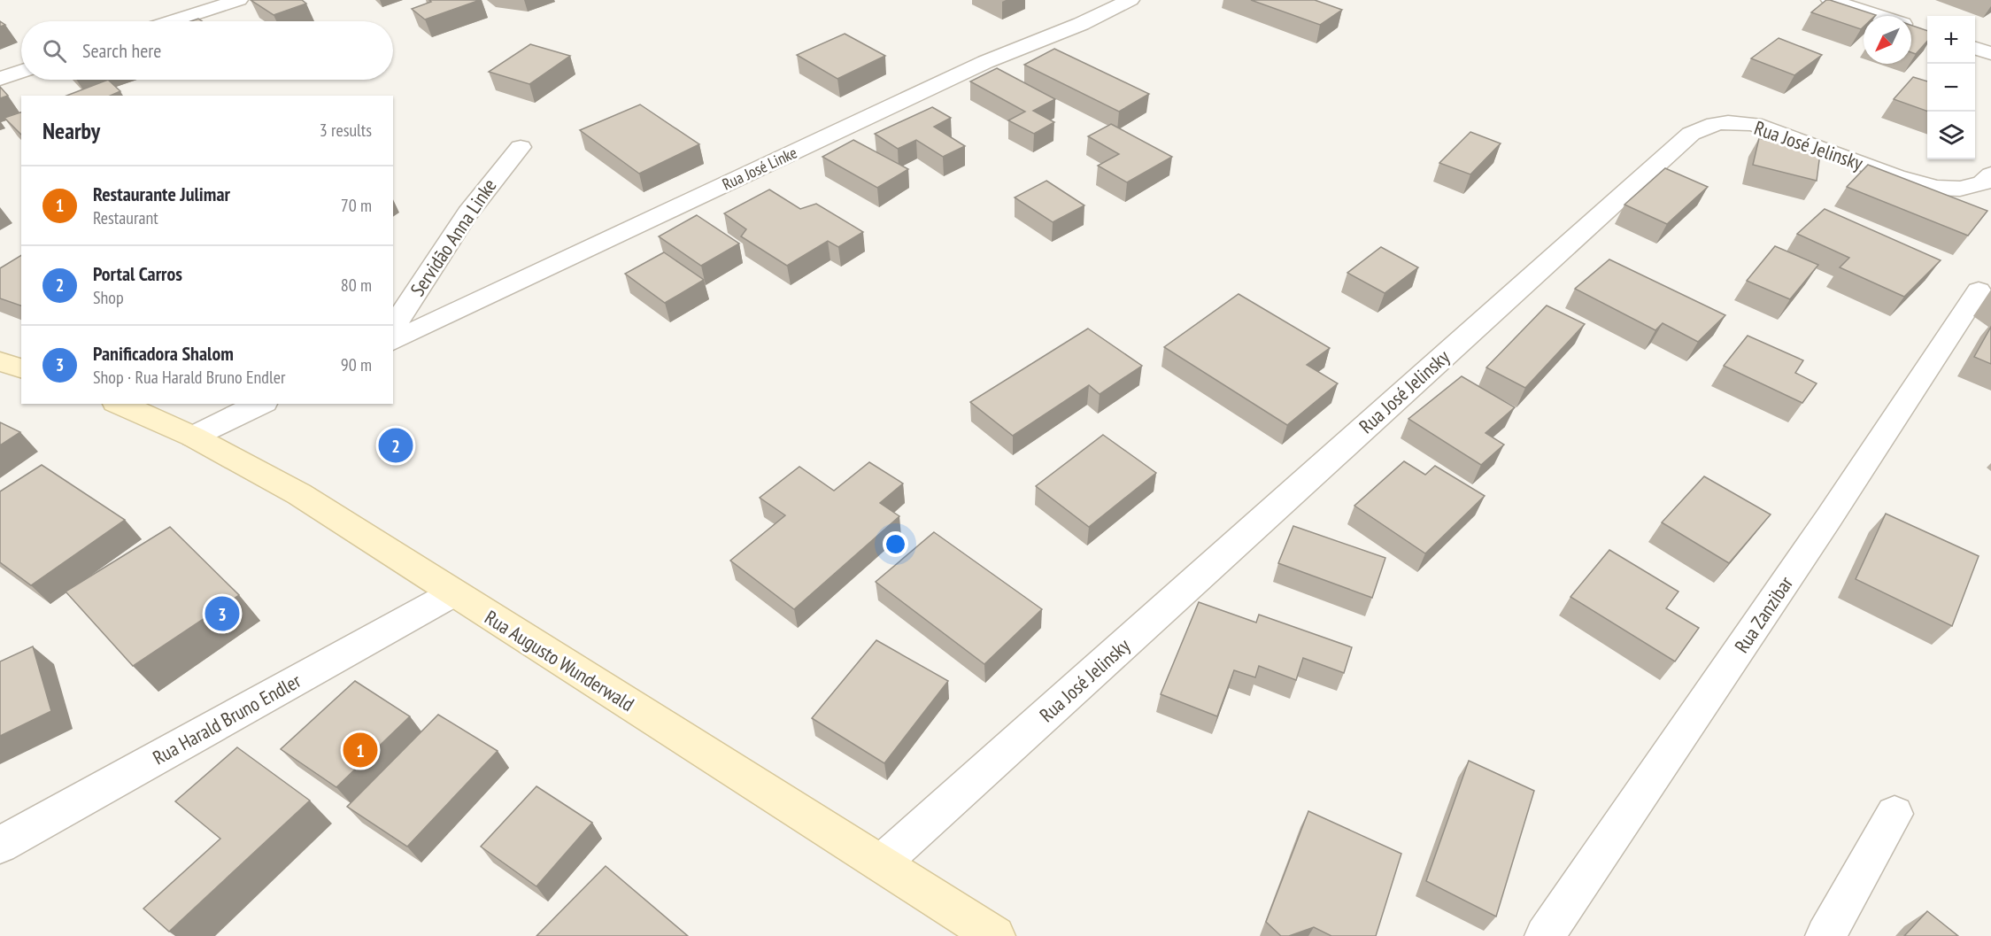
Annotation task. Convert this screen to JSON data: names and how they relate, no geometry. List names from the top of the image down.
{
  "streets": {
    "main road": ["Rua Augusto Wunderwald"],
    "street": [
      "Rua José Jelinsky",
      "Rua José Linke",
      "Servidão Anna Linke",
      "Rua Zanzibar",
      "Rua Harald Bruno Endler"
    ]
  },
  "crossings": [
    ["Rua José Jelinsky", "Rua Augusto Wunderwald"],
    ["Rua Augusto Wunderwald", "Rua Harald Bruno Endler"]
  ],
  "north": "bottom left",
  "page": {
    "map_buttons": ["+", "−"],
    "search": "Search here",
    "heading": ["Nearby", "3 results"],
    "list": [
      {
        "mark": "1",
        "name": "Restaurante Julimar",
        "note": "Restaurant",
        "value": "70 m"
      },
      {
        "mark": "2",
        "name": "Portal Carros",
        "note": "Shop",
        "value": "80 m"
      },
      {
        "mark": "3",
        "name": "Panificadora Shalom",
        "note": "Shop · Rua Harald Bruno Endler",
        "value": "90 m"
      }
    ],
    "pins": ["2", "3", "1"]
  }
}
